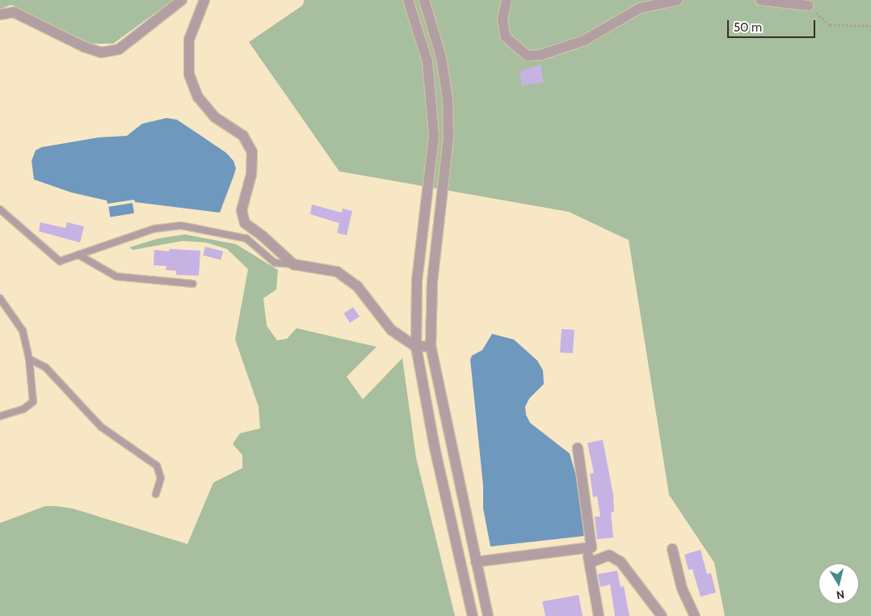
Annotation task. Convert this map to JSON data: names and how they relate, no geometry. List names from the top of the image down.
{
  "scale_bar": "50 m",
  "north": "bottom"
}
